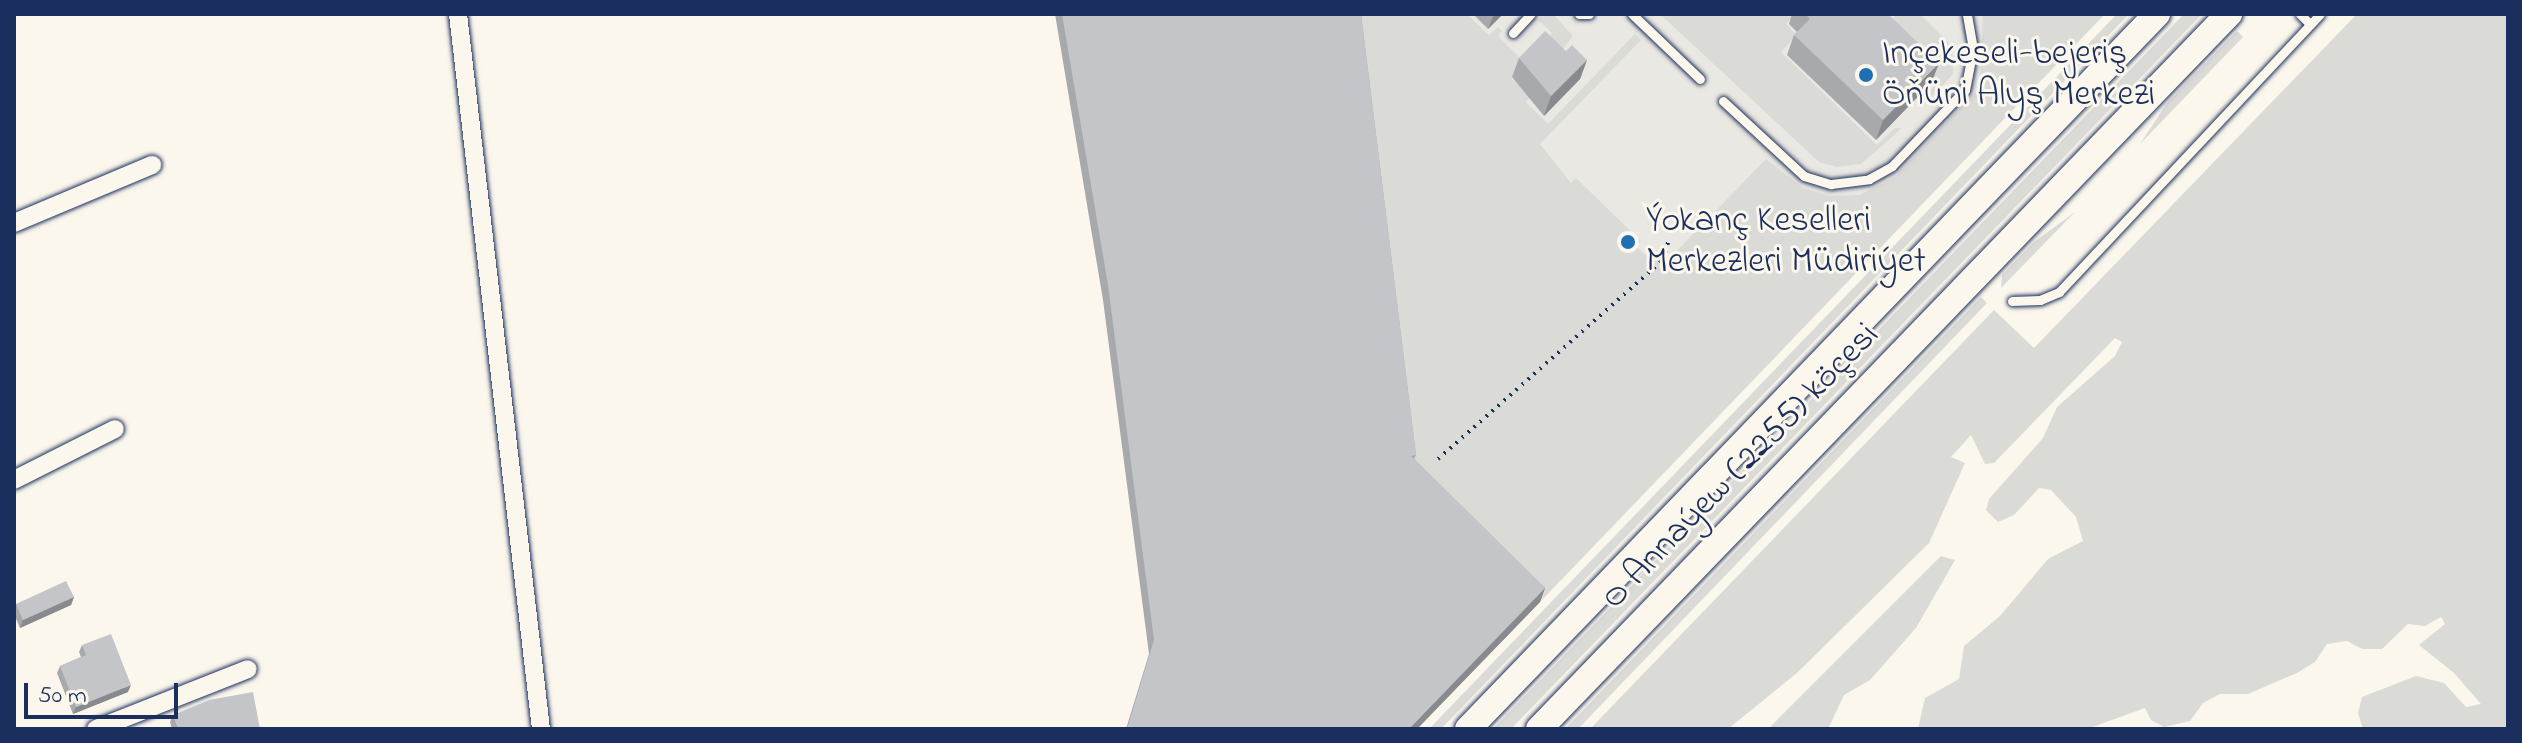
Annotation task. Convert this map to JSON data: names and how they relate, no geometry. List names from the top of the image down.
{
  "streets": {
    "main road": ["O Annaýew (2255) köçesi"]
  },
  "places": ["Inçekeseli-bejeriş Öňüni Alyş Merkezi", "Ýokanç Keselleri Merkezleri Müdiriýet"],
  "scale_bar": "50 m"
}
